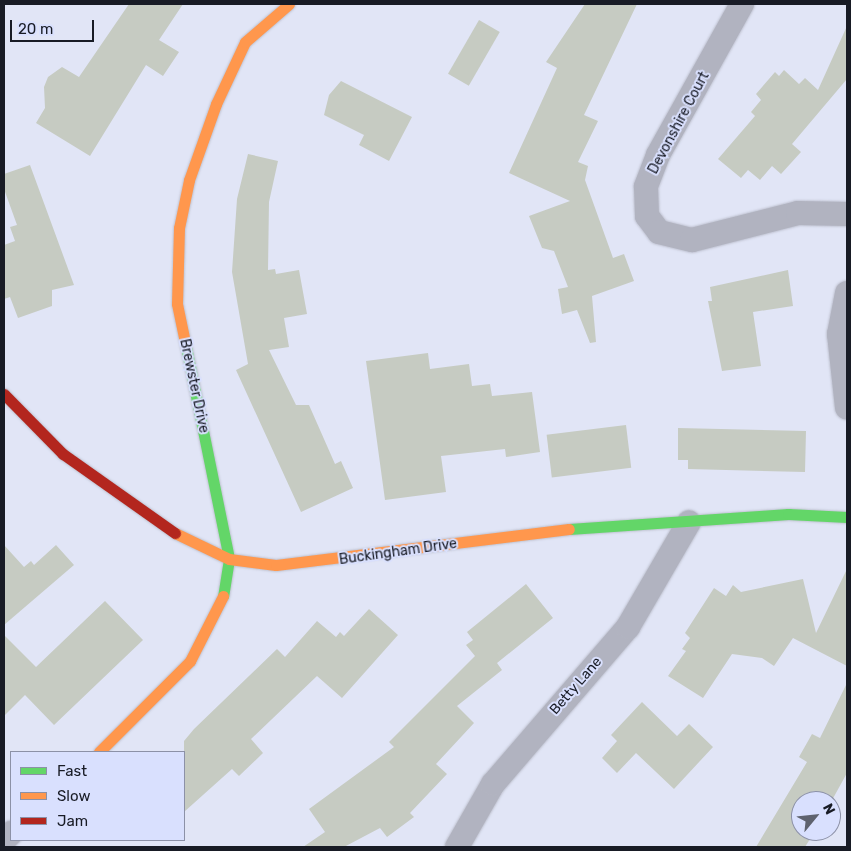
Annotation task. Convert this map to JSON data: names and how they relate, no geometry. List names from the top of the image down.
{
  "streets": {
    "street": [
      "Devonshire Court",
      "Brewster Drive",
      "Buckingham Drive",
      "Betty Lane"
    ]
  },
  "crossings": [
    ["Brewster Drive", "Buckingham Drive"],
    ["Buckingham Drive", "Betty Lane"]
  ],
  "legend": ["Fast", "Slow", "Jam"],
  "scale_bar": "20 m",
  "north": "top right"
}
